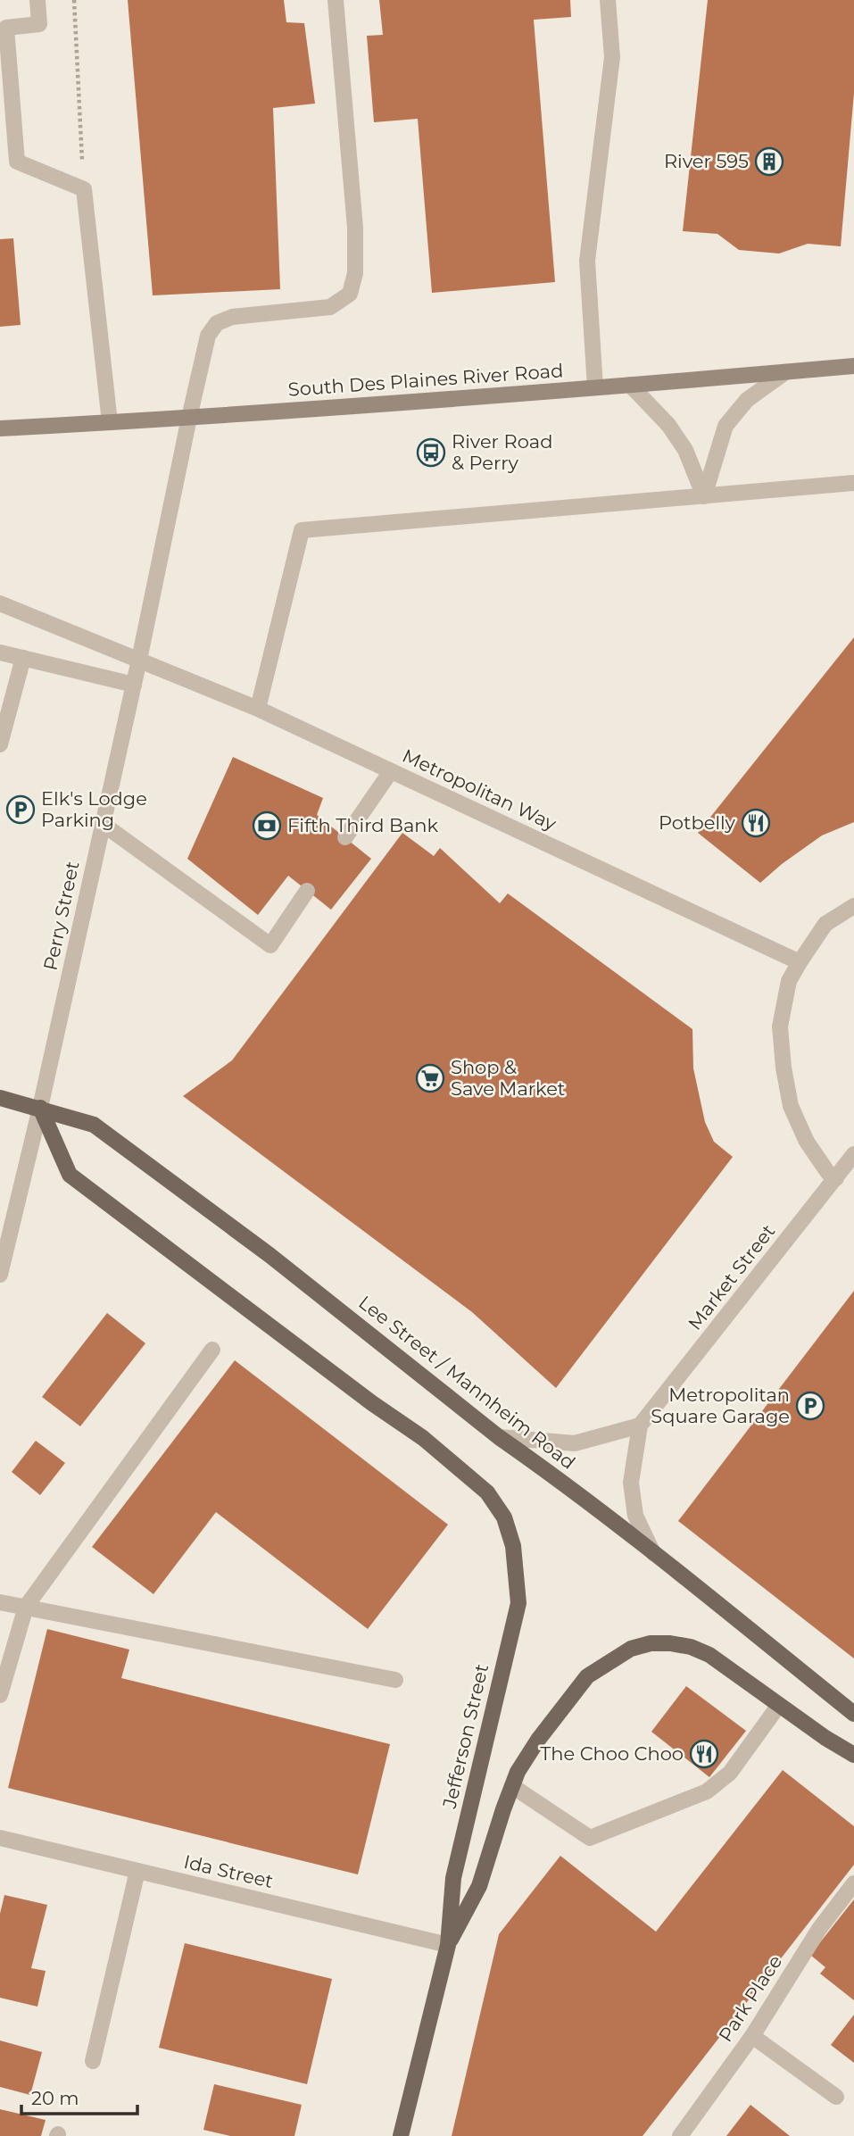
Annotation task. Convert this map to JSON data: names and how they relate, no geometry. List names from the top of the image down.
{
  "streets": {
    "main road": ["South Des Plaines River Road", "Lee Street / Mannheim Road", "Jefferson Street"],
    "street": [
      "Metropolitan Way",
      "Perry Street",
      "Market Street",
      "Ida Street",
      "Park Place"
    ]
  },
  "crossings": [
    ["South Des Plaines River Road", "Perry Street"],
    ["Metropolitan Way", "Perry Street"],
    ["Perry Street", "Lee Street / Mannheim Road"],
    ["Perry Street", "Jefferson Street"],
    ["Market Street", "Lee Street / Mannheim Road"],
    ["Lee Street / Mannheim Road", "Jefferson Street"],
    ["Jefferson Street", "Ida Street"]
  ],
  "places": {
    "building": ["River 595"],
    "bus stop": ["River Road & Perry"],
    "parking": ["Elk's Lodge Parking", "Metropolitan Square Garage"],
    "restaurant": ["Potbelly", "The Choo Choo"],
    "bank": ["Fifth Third Bank"],
    "supermarket": ["Shop & Save Market"]
  },
  "scale_bar": "20 m"
}
